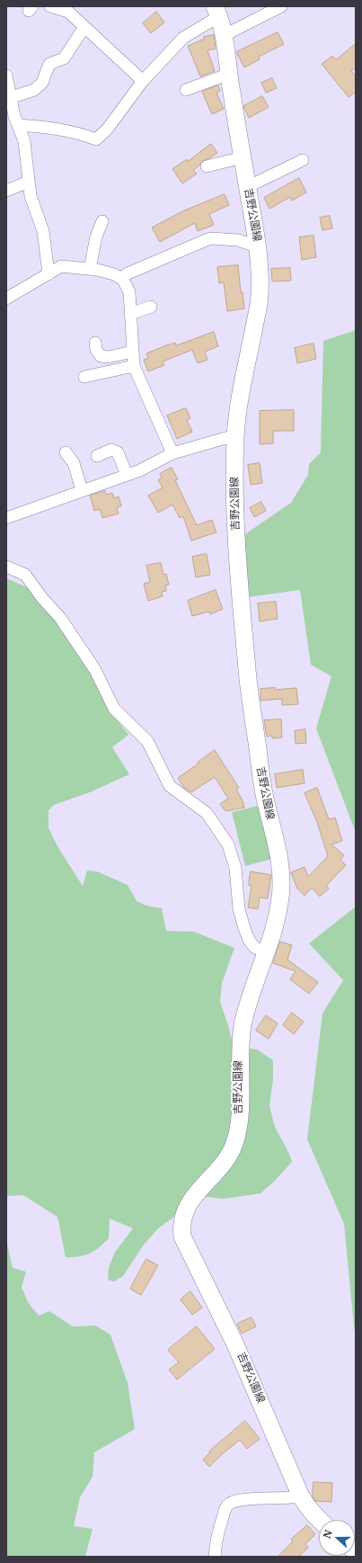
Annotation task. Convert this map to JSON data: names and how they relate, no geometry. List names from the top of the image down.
{
  "streets": {
    "main road": ["吉野公園線"]
  },
  "north": "left"
}
